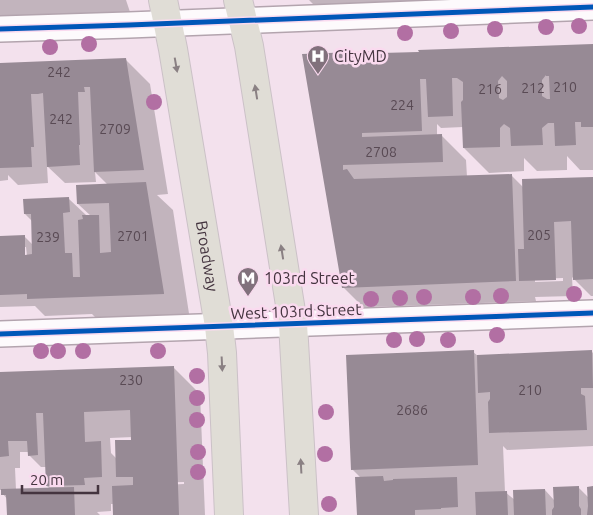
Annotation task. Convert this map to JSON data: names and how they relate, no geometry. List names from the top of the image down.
{
  "streets": {
    "main road": ["Broadway"],
    "street": ["West 103rd Street"]
  },
  "crossings": [
    ["Broadway", "West 103rd Street"]
  ],
  "places": {
    "hospital": ["CityMD"],
    "metro station": ["103rd Street"]
  },
  "house_numbers": [
    "242",
    "210",
    "212",
    "216",
    "224",
    "242",
    "2709",
    "2708",
    "205",
    "2701",
    "239",
    "230",
    "210",
    "2686"
  ],
  "scale_bar": "20 m"
}
